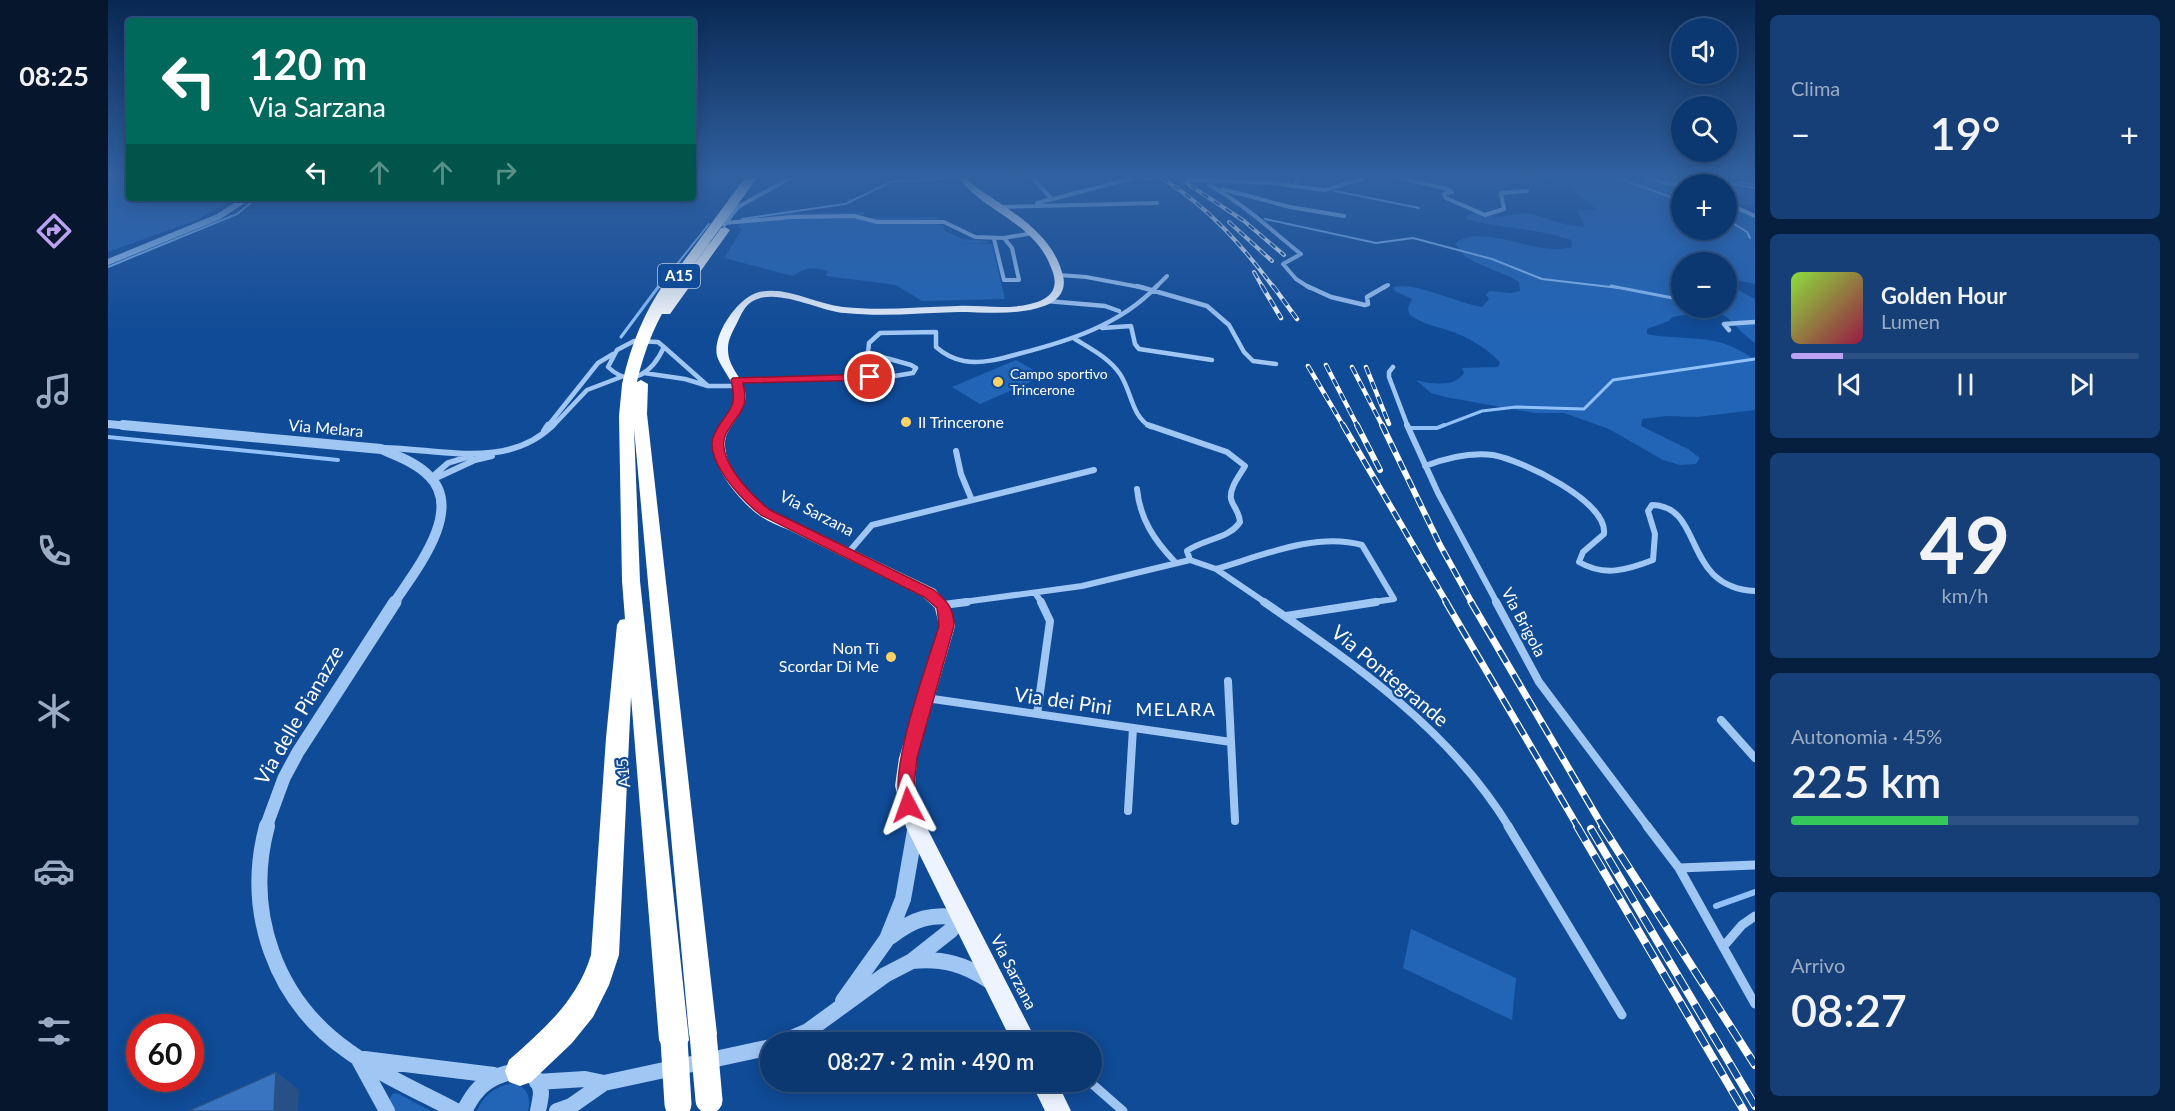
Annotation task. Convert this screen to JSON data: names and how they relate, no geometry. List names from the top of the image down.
{
  "streets": {
    "highway": ["A15"],
    "main road": ["Via Sarzana"],
    "street": [
      "Via Melara",
      "Via Brigola",
      "Via Pontegrande",
      "Via dei Pini",
      "Via delle Pianazze"
    ]
  },
  "crossings": [
    ["A15", "Via Melara"],
    ["Via Sarzana", "Via Pontegrande"],
    ["Via Sarzana", "Via dei Pini"]
  ],
  "districts": ["MELARA"],
  "places": ["Campo sportivo Trincerone", "Il Trincerone", "Non Ti Scordar Di Me"],
  "page": {
    "tabs": "08:25",
    "tile": [
      "Clima",
      ["49", "km/h"],
      ["Autonomia · 45%", "225 km"],
      ["Arrivo", "08:27"]
    ],
    "map_buttons": ["+", "−"],
    "turn": ["120 m", "Via Sarzana"],
    "heat": ["−", "19°", "+"],
    "song": ["Golden Hour", "Lumen"],
    "limit": "60",
    "trip": "08:27 · 2 min · 490 m"
  }
}
